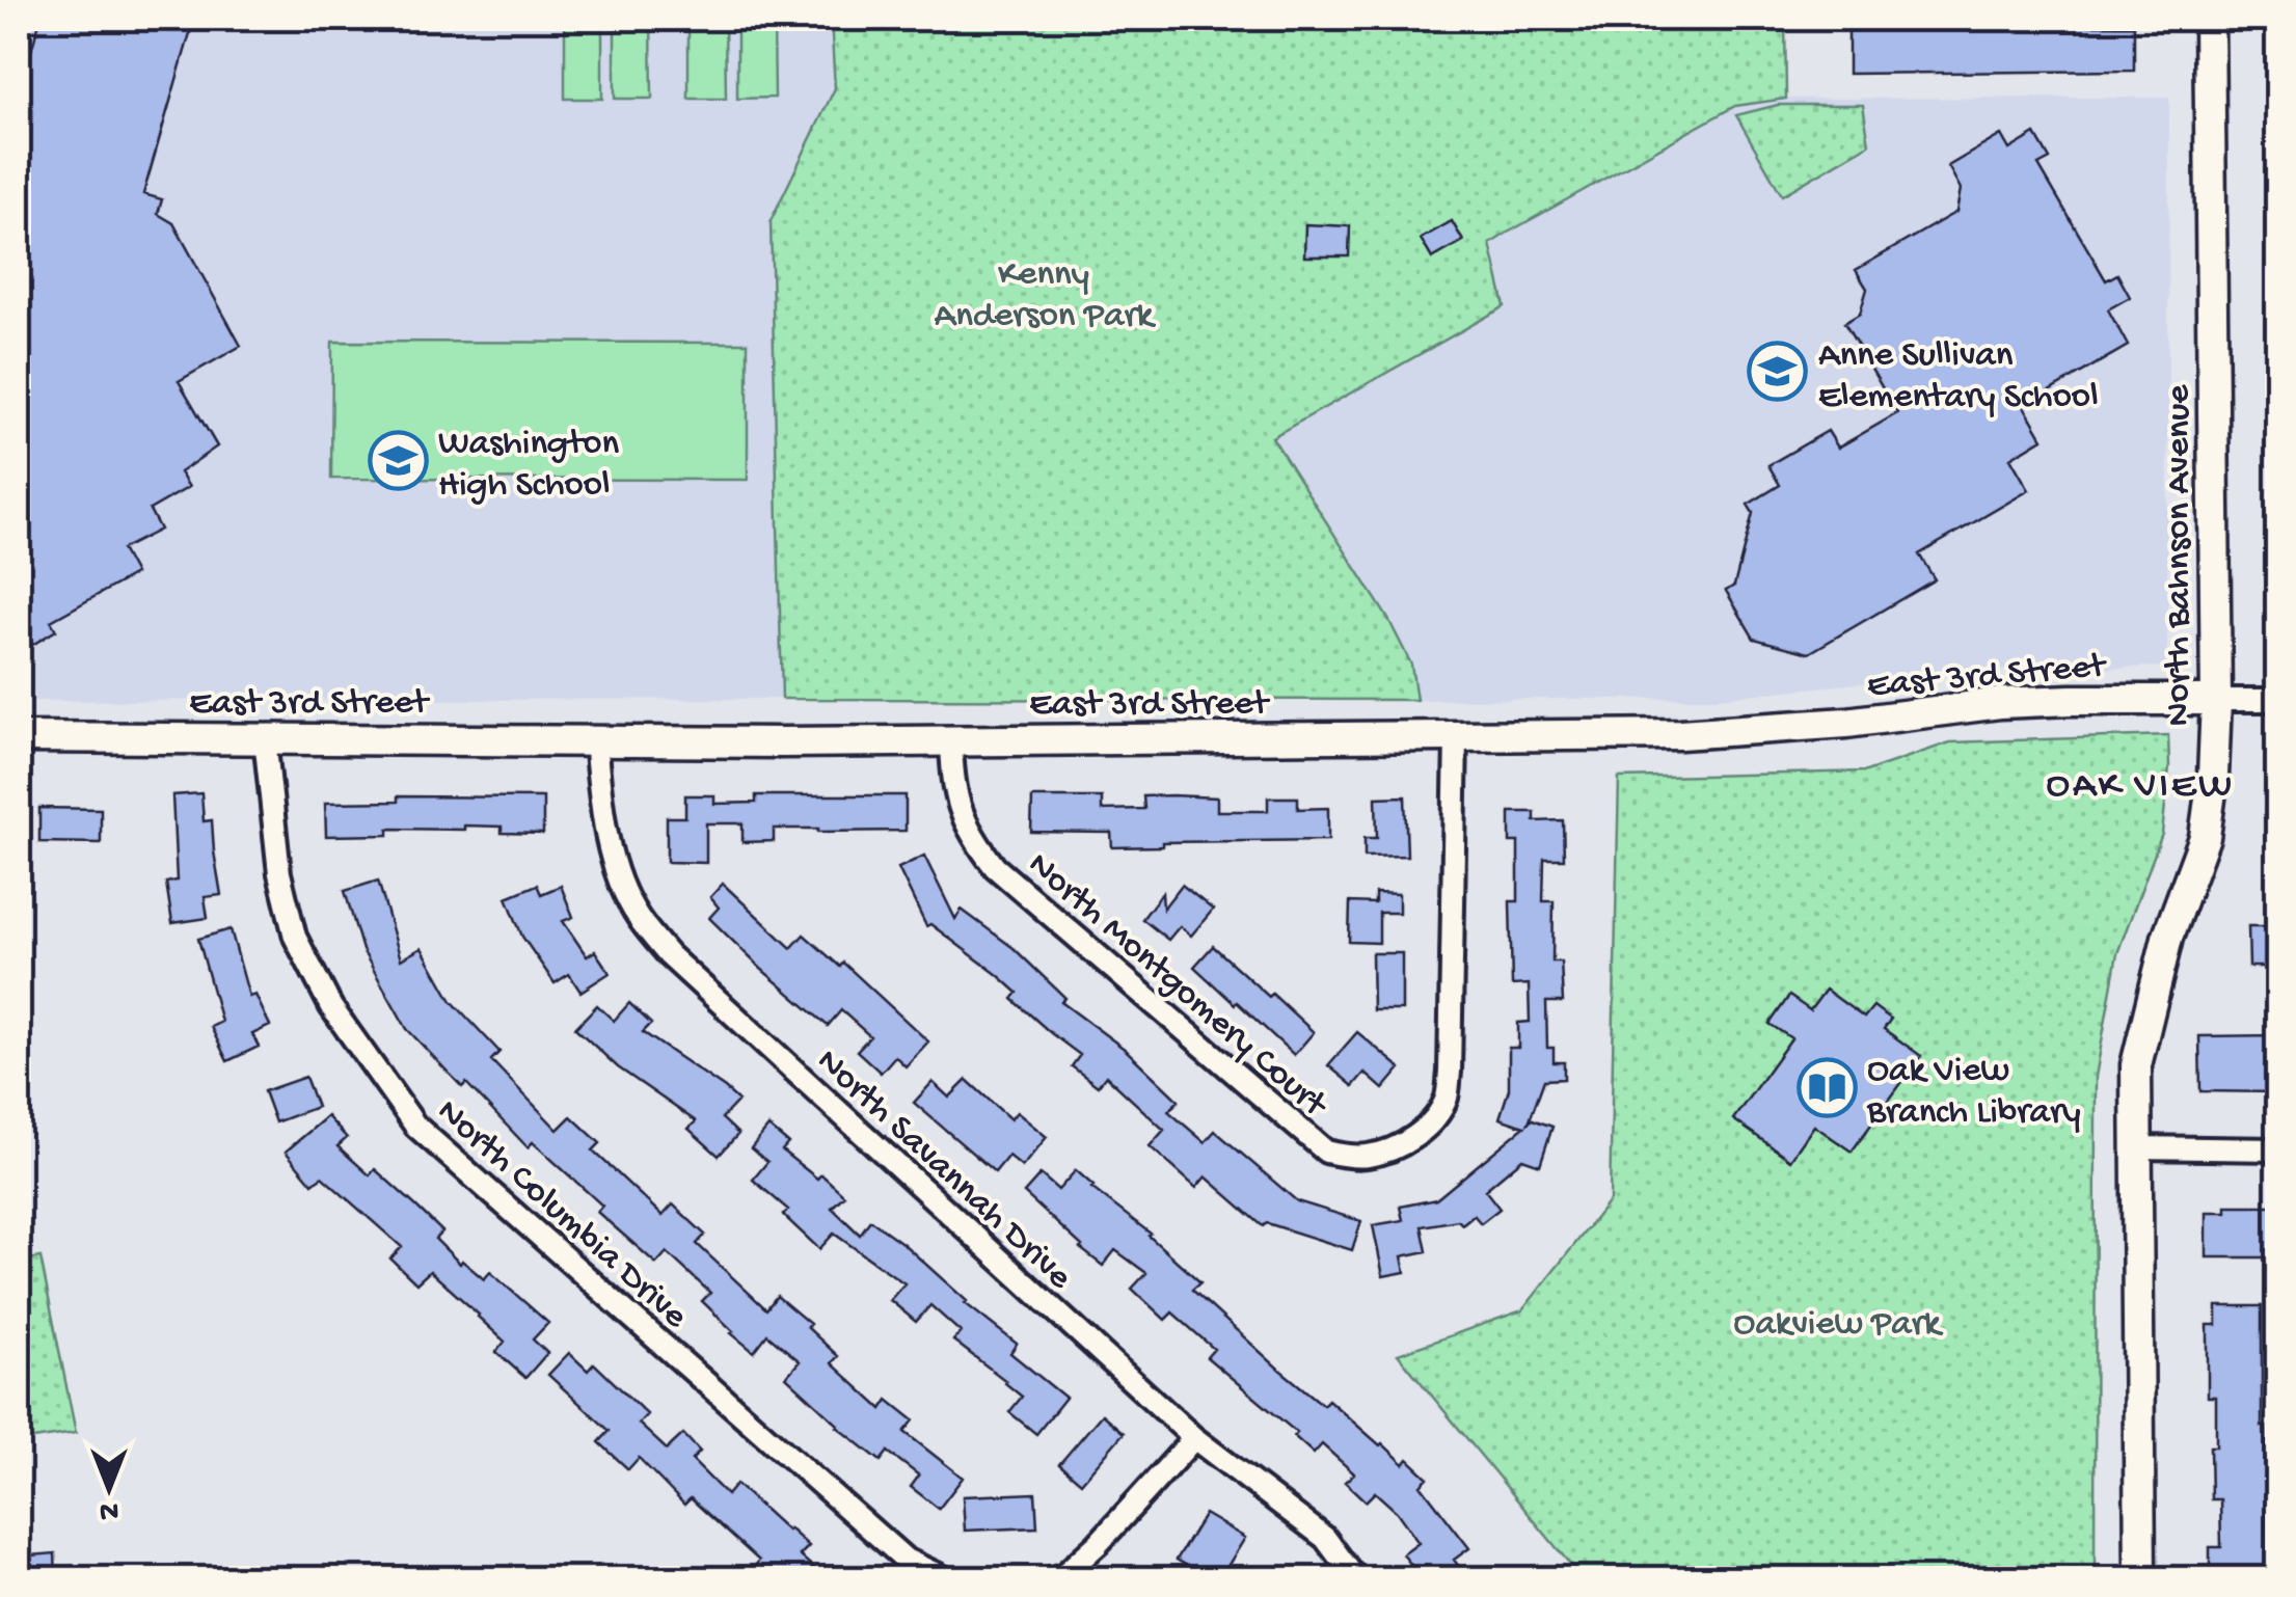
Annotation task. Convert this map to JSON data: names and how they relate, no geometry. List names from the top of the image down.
{
  "streets": {
    "street": [
      "North Bahnson Avenue",
      "East 3rd Street",
      "North Montgomery Court",
      "North Savannah Drive",
      "North Columbia Drive"
    ]
  },
  "crossings": [
    ["North Bahnson Avenue", "East 3rd Street"],
    ["East 3rd Street", "North Montgomery Court"],
    ["East 3rd Street", "North Savannah Drive"],
    ["East 3rd Street", "North Columbia Drive"]
  ],
  "districts": ["OAK VIEW"],
  "parks": ["Kenny Anderson Park", "Oakview Park"],
  "places": {
    "school or university": ["Anne Sullivan Elementary School", "Washington High School"],
    "library": ["Oak View Branch Library"]
  },
  "north": "bottom"
}
